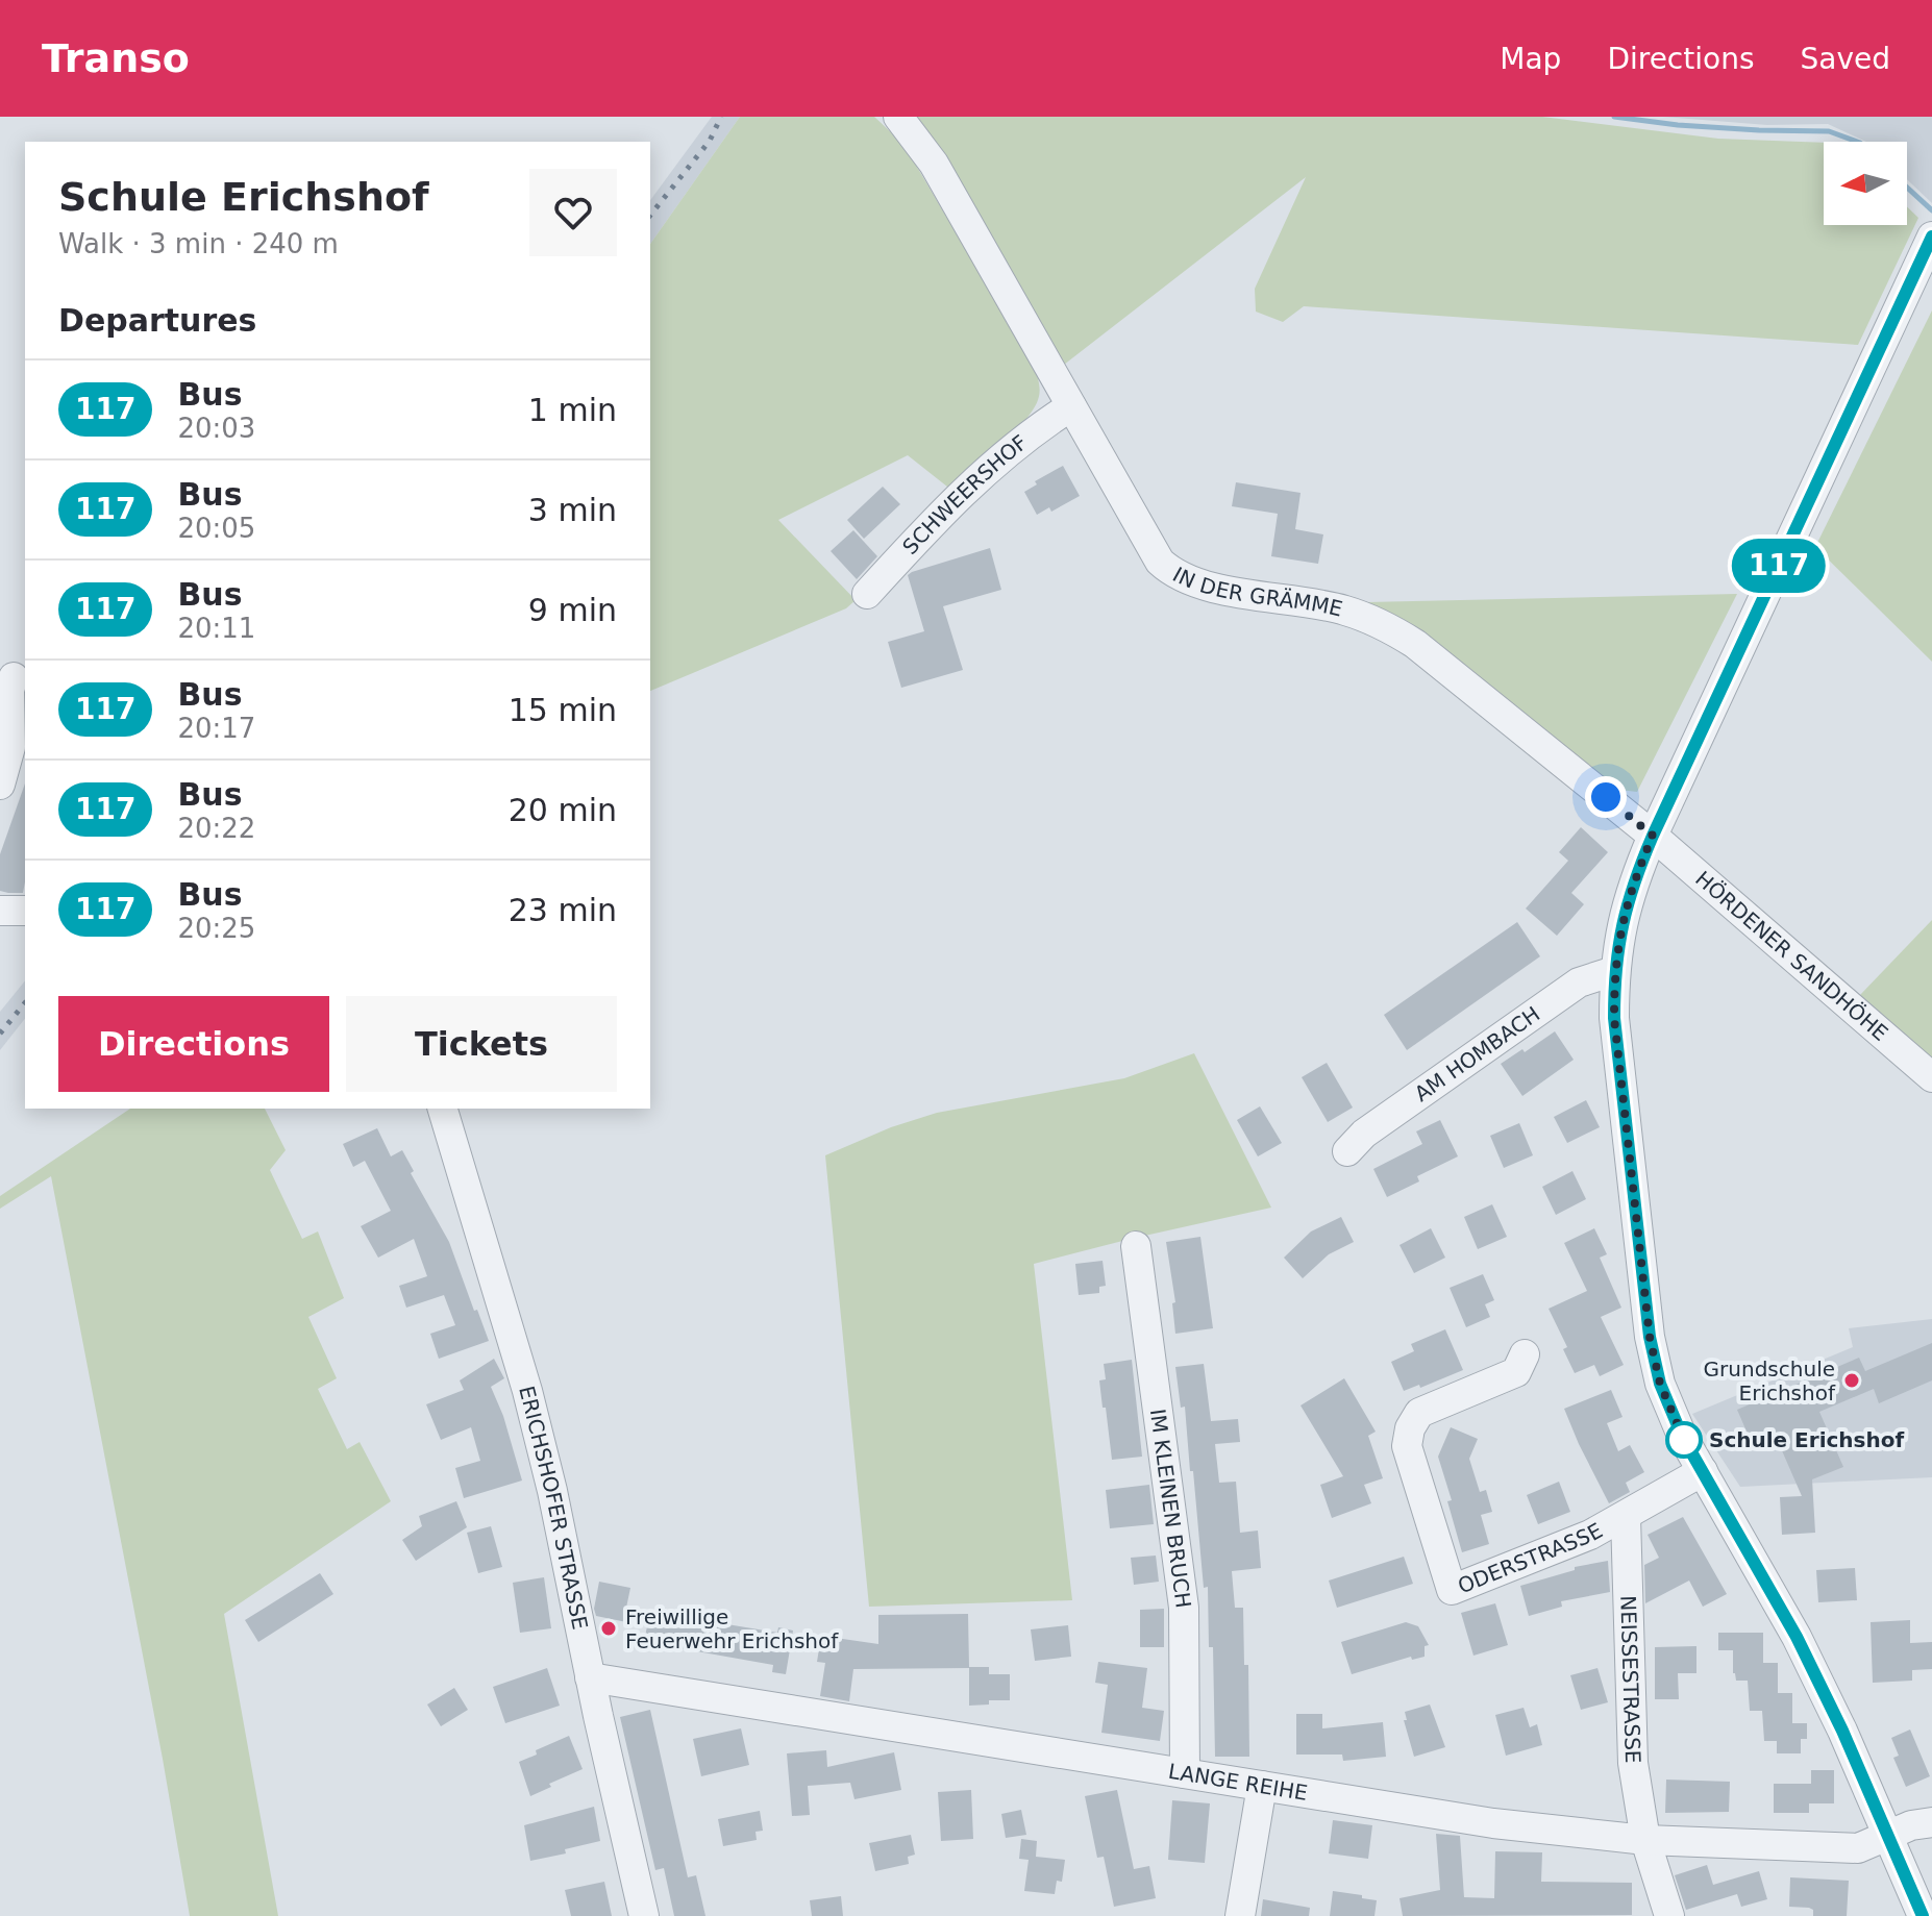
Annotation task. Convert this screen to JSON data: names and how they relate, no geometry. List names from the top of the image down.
{
  "streets": {
    "street": [
      "SCHWEERSHOF",
      "IN DER GRÄMME",
      "HÖRDENER SANDHÖHE",
      "AM HOMBACH",
      "ERICHSHOFER STRASSE",
      "IM KLEINEN BRUCH",
      "ODERSTRASSE",
      "NEISSESTRASSE",
      "LANGE REIHE"
    ]
  },
  "crossings": [
    ["SCHWEERSHOF", "IN DER GRÄMME"],
    ["IN DER GRÄMME", "HÖRDENER SANDHÖHE"],
    ["ERICHSHOFER STRASSE", "LANGE REIHE"],
    ["IM KLEINEN BRUCH", "LANGE REIHE"],
    ["ODERSTRASSE", "NEISSESTRASSE"],
    ["NEISSESTRASSE", "LANGE REIHE"]
  ],
  "places": ["Grundschule Erichshof", "Schule Erichshof", "Freiwillige Feuerwehr Erichshof"],
  "lines": ["bus line 117"],
  "north": "left",
  "page": {
    "header": "Transo",
    "nav": ["Map", "Directions", "Saved"],
    "on_map": "117",
    "heading": [
      ["Schule Erichshof", "Walk · 3 min · 240 m"],
      "Departures"
    ],
    "list": [
      {
        "mark": "117",
        "name": "Bus",
        "note": "20:03",
        "value": "1 min"
      },
      {
        "mark": "117",
        "name": "Bus",
        "note": "20:05",
        "value": "3 min"
      },
      {
        "mark": "117",
        "name": "Bus",
        "note": "20:11",
        "value": "9 min"
      },
      {
        "mark": "117",
        "name": "Bus",
        "note": "20:17",
        "value": "15 min"
      },
      {
        "mark": "117",
        "name": "Bus",
        "note": "20:22",
        "value": "20 min"
      },
      {
        "mark": "117",
        "name": "Bus",
        "note": "20:25",
        "value": "23 min"
      }
    ],
    "buttons": ["Directions", "Tickets"]
  }
}
